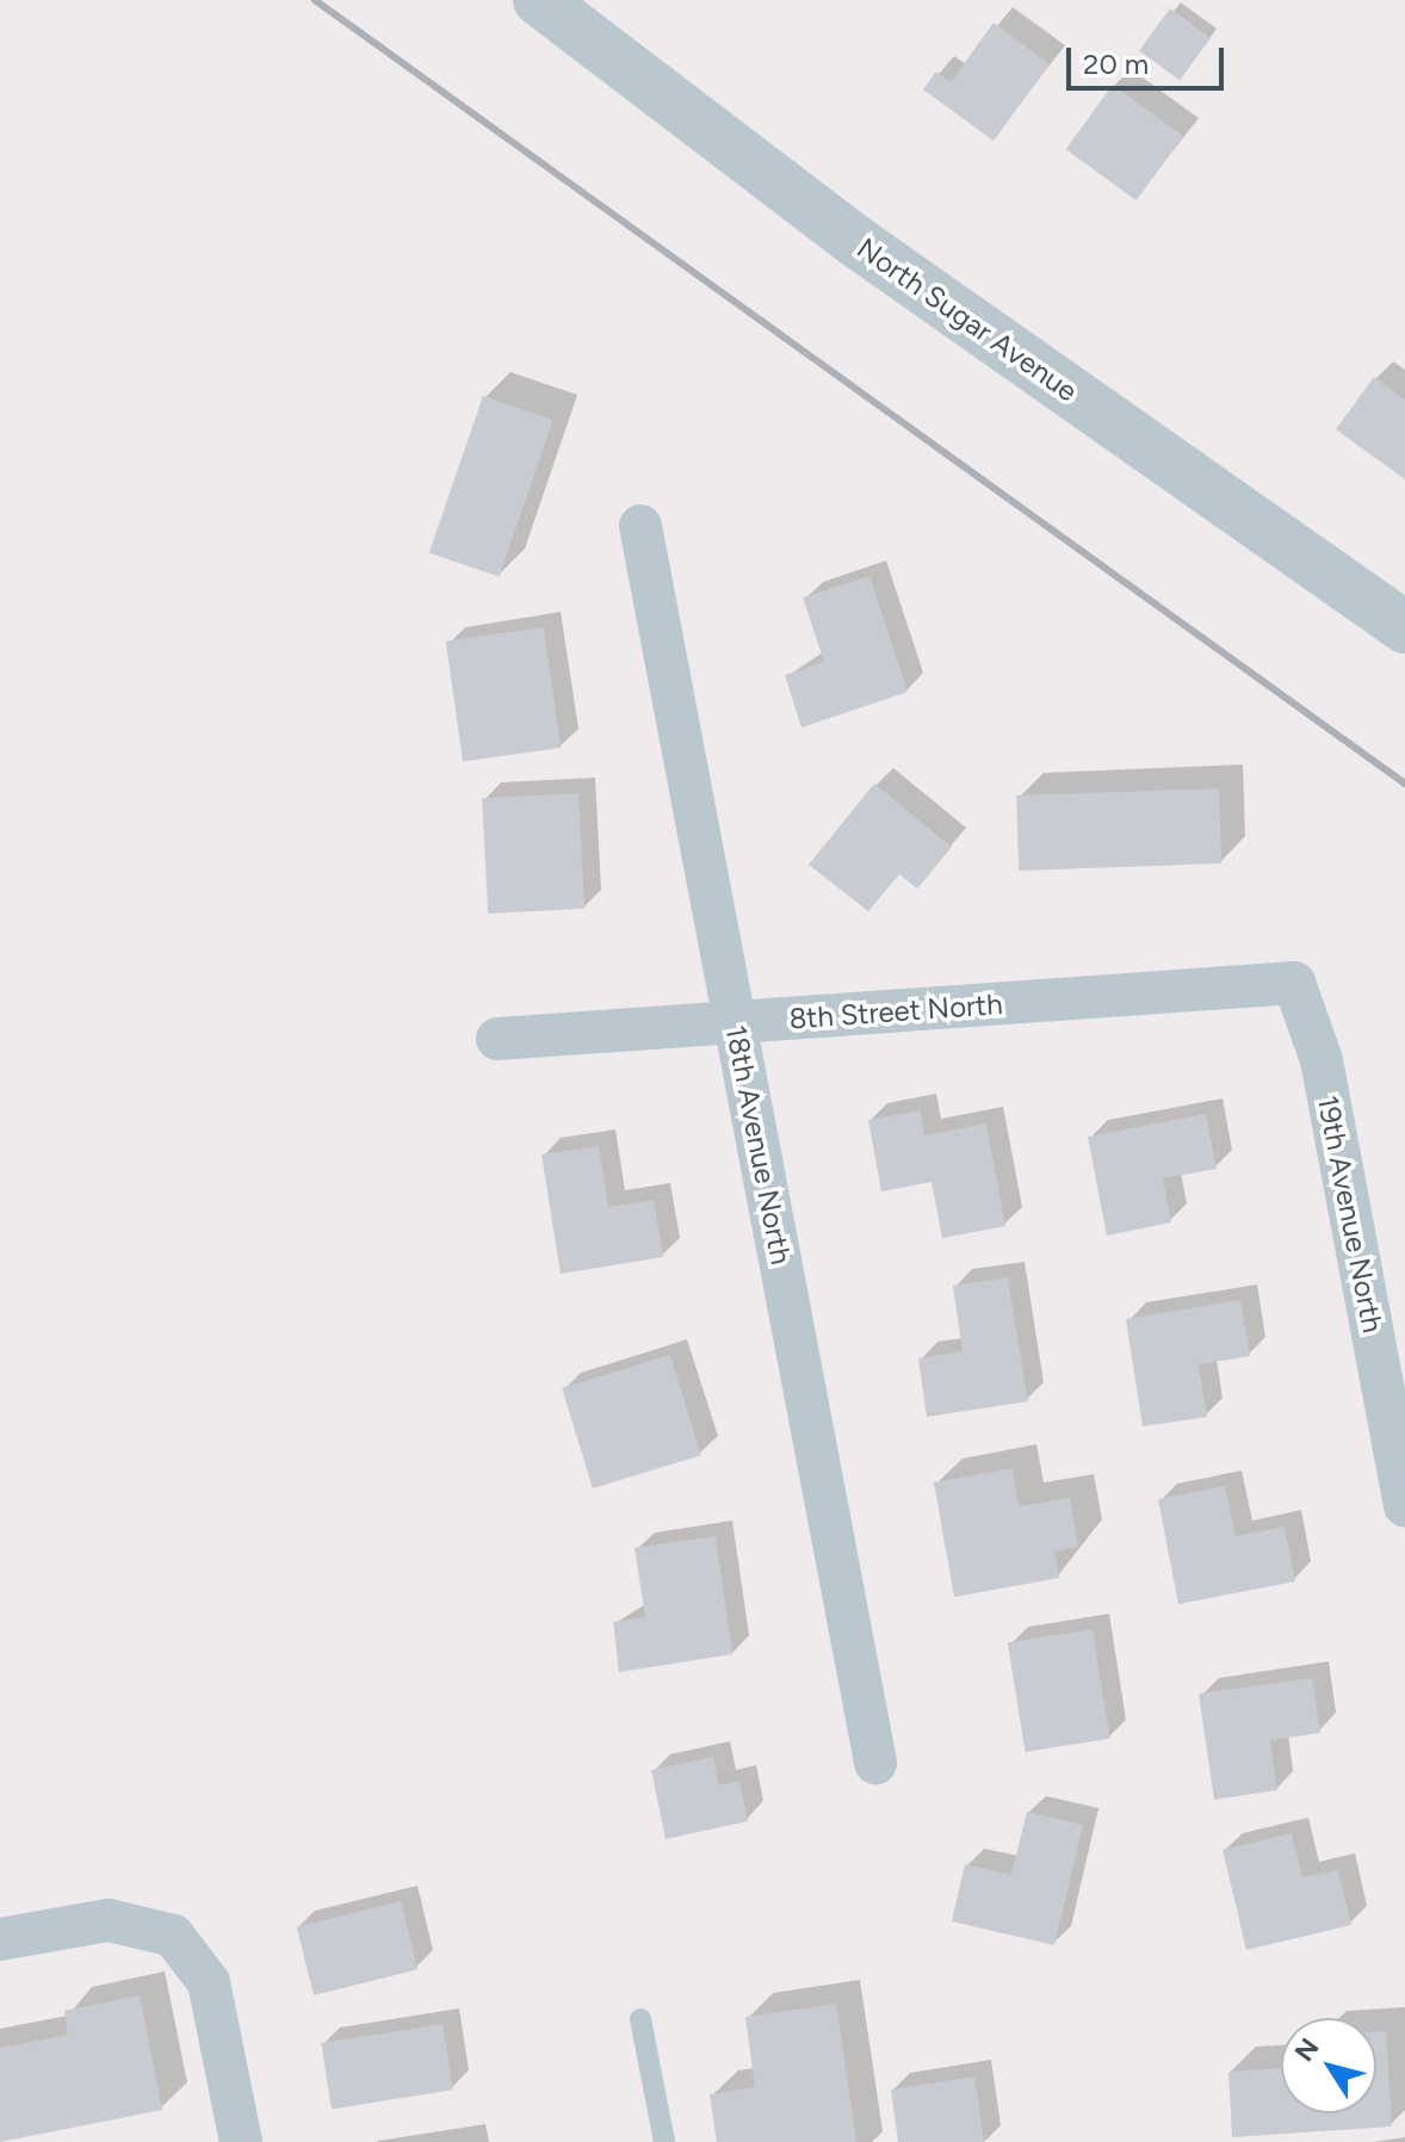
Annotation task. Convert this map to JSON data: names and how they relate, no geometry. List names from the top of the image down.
{
  "streets": {
    "street": [
      "North Sugar Avenue",
      "8th Street North",
      "18th Avenue North",
      "19th Avenue North"
    ]
  },
  "crossings": [
    ["8th Street North", "18th Avenue North"],
    ["8th Street North", "19th Avenue North"]
  ],
  "scale_bar": "20 m",
  "north": "top left"
}
